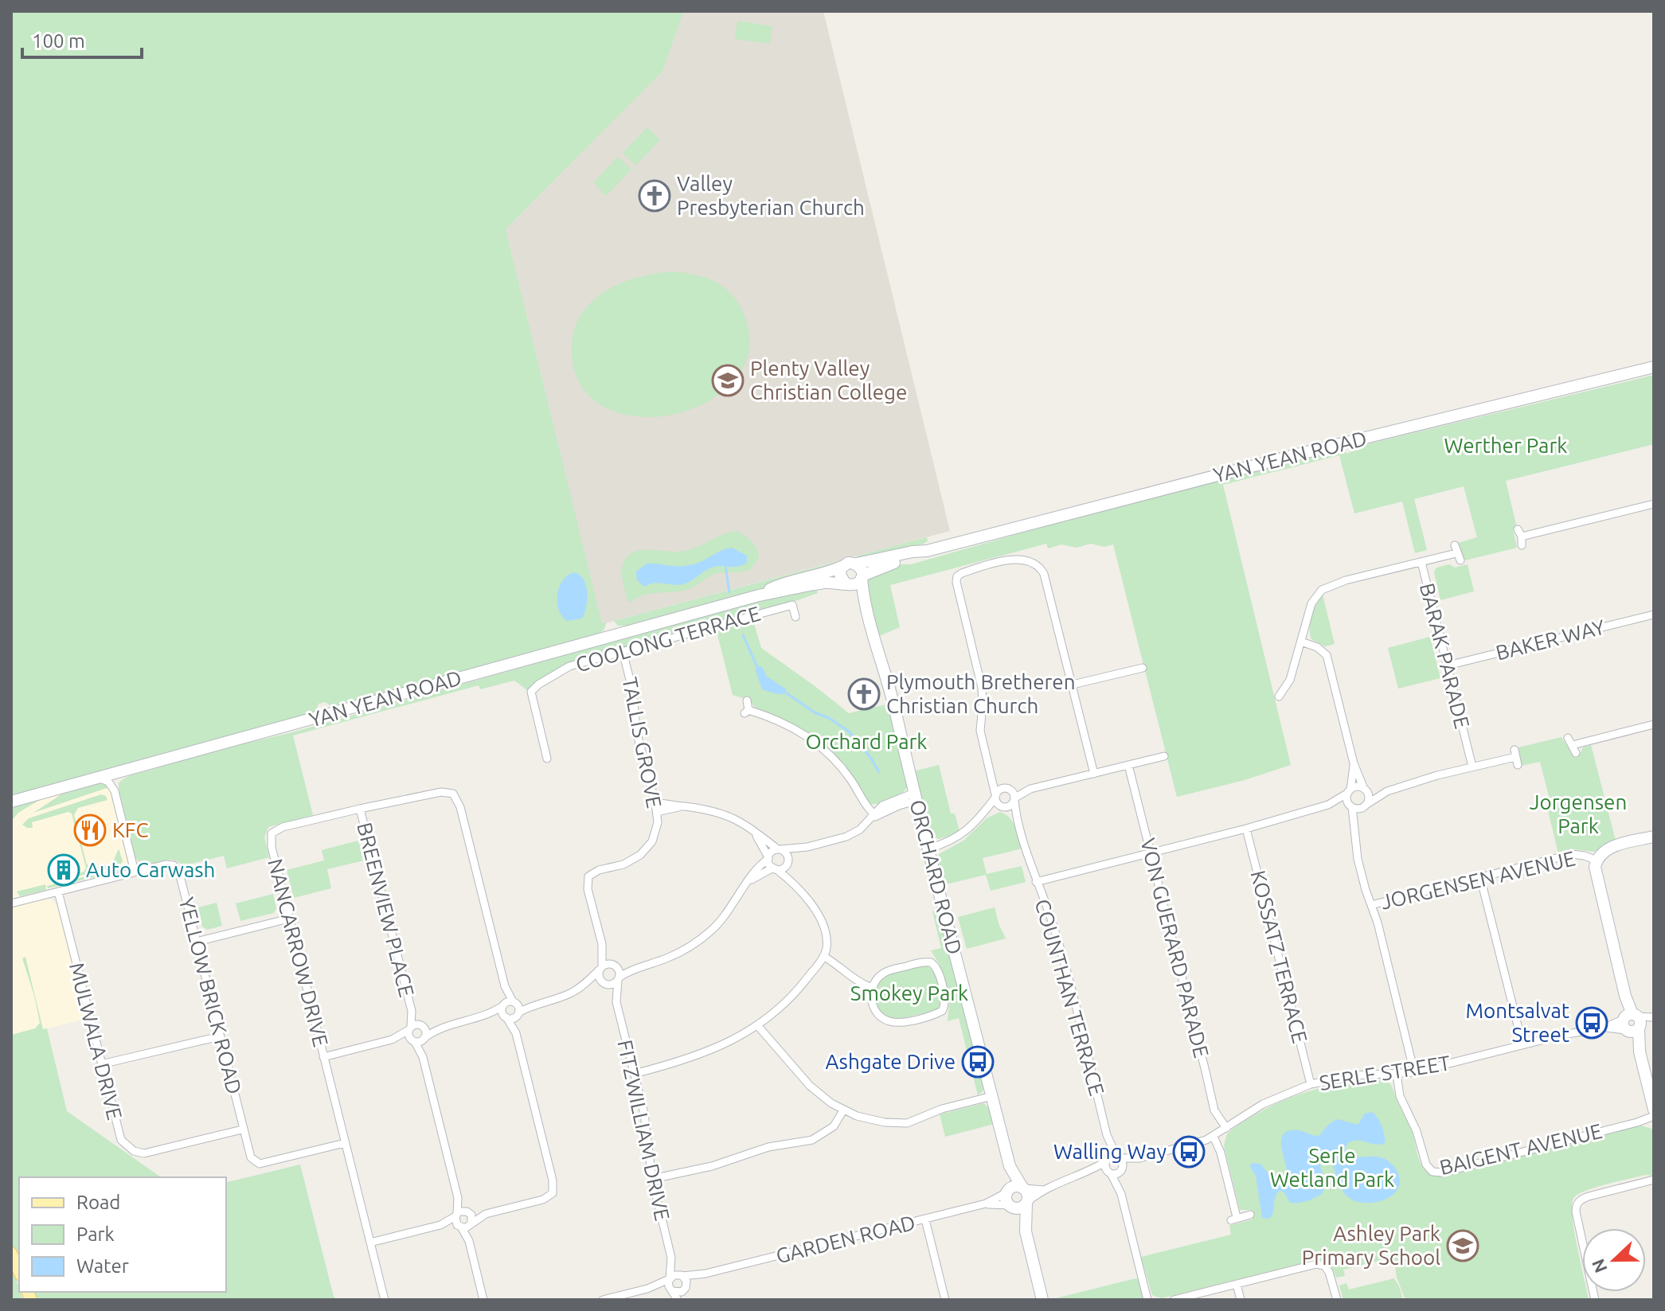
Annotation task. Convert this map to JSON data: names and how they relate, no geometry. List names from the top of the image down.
{
  "streets": {
    "main road": ["YAN YEAN ROAD", "ORCHARD ROAD", "JORGENSEN AVENUE"],
    "street": [
      "COOLONG TERRACE",
      "BAKER WAY",
      "BARAK PARADE",
      "TALLIS GROVE",
      "BREENVIEW PLACE",
      "VON GUERARD PARADE",
      "NANCARROW DRIVE",
      "KOSSATZ TERRACE",
      "YELLOW BRICK ROAD",
      "COUNTHAN TERRACE",
      "MULWALA DRIVE",
      "SERLE STREET",
      "FITZWILLIAM DRIVE",
      "BAIGENT AVENUE",
      "GARDEN ROAD"
    ]
  },
  "crossings": [
    ["YAN YEAN ROAD", "ORCHARD ROAD"],
    ["COOLONG TERRACE", "TALLIS GROVE"],
    ["BAKER WAY", "BARAK PARADE"],
    ["TALLIS GROVE", "FITZWILLIAM DRIVE"],
    ["ORCHARD ROAD", "GARDEN ROAD"],
    ["BREENVIEW PLACE", "NANCARROW DRIVE"],
    ["VON GUERARD PARADE", "SERLE STREET"],
    ["NANCARROW DRIVE", "YELLOW BRICK ROAD"],
    ["KOSSATZ TERRACE", "SERLE STREET"],
    ["YELLOW BRICK ROAD", "MULWALA DRIVE"],
    ["COUNTHAN TERRACE", "SERLE STREET"],
    ["SERLE STREET", "BAIGENT AVENUE"],
    ["FITZWILLIAM DRIVE", "GARDEN ROAD"]
  ],
  "parks": [
    "Werther Park",
    "Orchard Park",
    "Jorgensen Park",
    "Smokey Park",
    "Serle Wetland Park"
  ],
  "places": {
    "church": ["Valley Presbyterian Church", "Plymouth Bretheren Christian Church"],
    "school or university": ["Plenty Valley Christian College", "Ashley Park Primary School"],
    "restaurant": ["KFC"],
    "building": ["Auto Carwash"],
    "bus stop": ["Montsalvat Street", "Ashgate Drive", "Walling Way"]
  },
  "legend": ["Road", "Park", "Water"],
  "scale_bar": "100 m",
  "north": "left"
}
